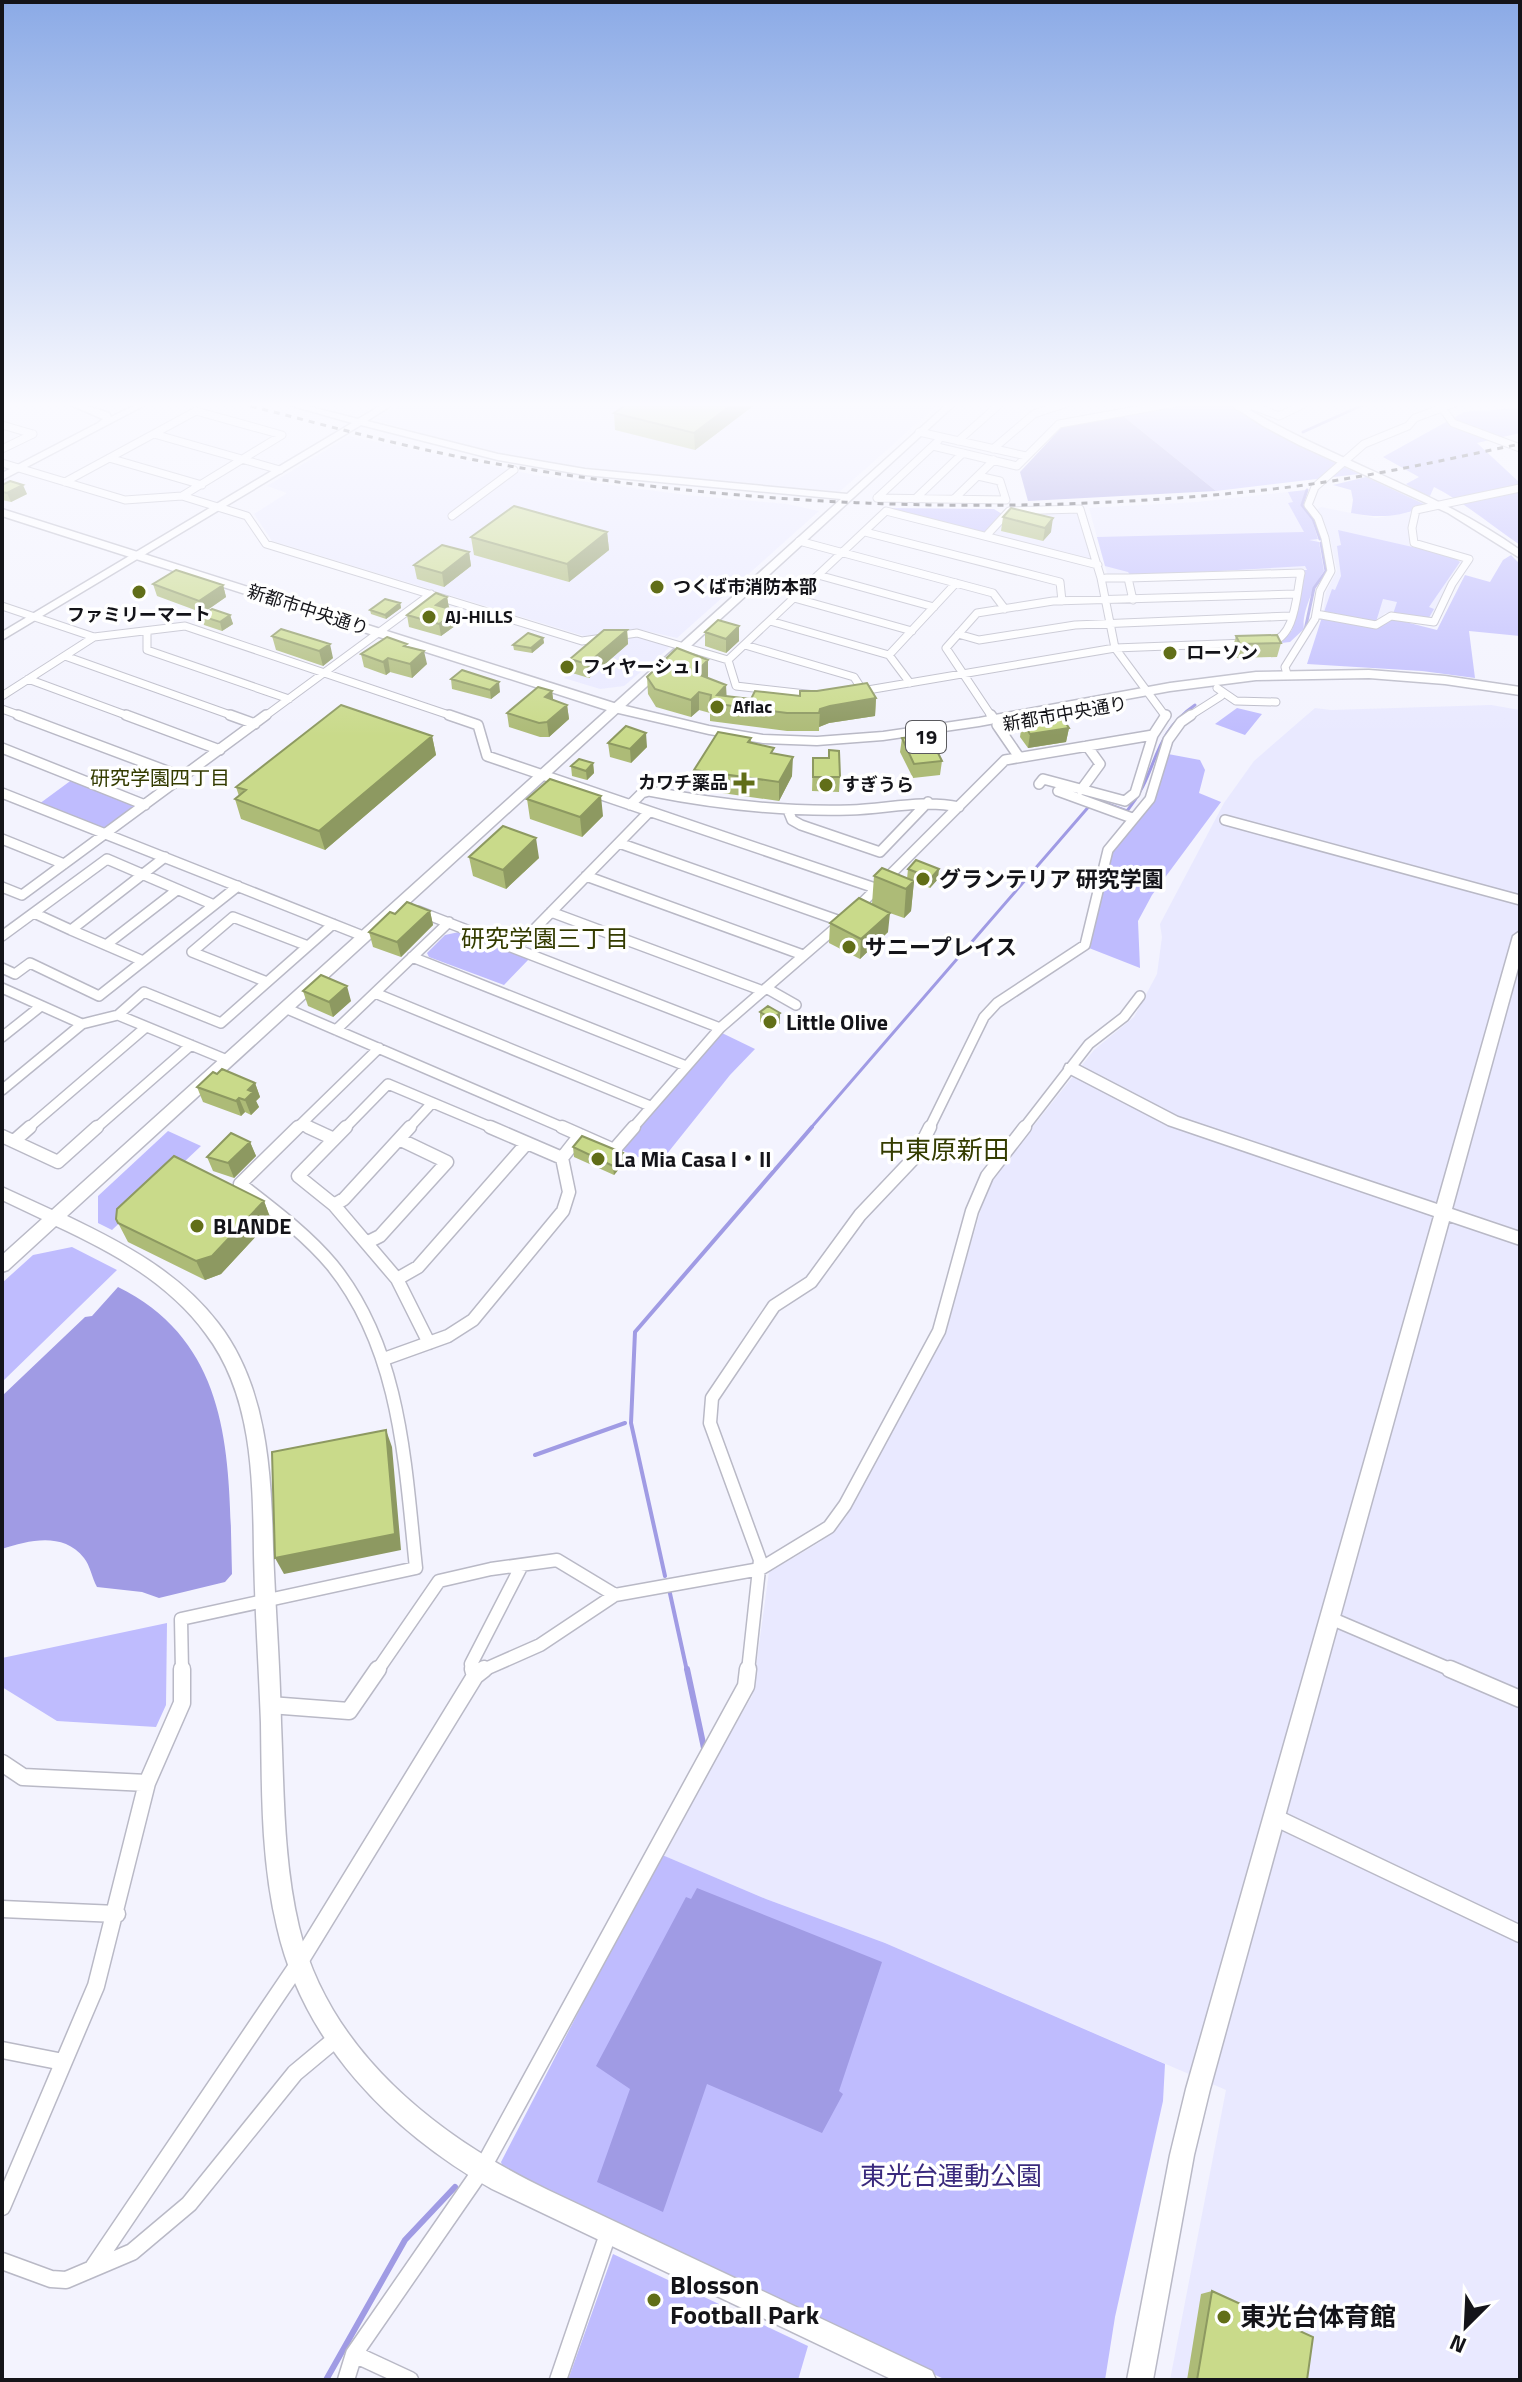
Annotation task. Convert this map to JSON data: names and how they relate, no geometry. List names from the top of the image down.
{
  "streets": {
    "main road": ["新都市中央通り", "19"]
  },
  "districts": ["研究学園四丁目", "研究学園三丁目", "中東原新田"],
  "parks": ["東光台運動公園"],
  "places": {
    "other": [
      "つくば市消防本部",
      "ファミリーマート",
      "AJ-HILLS",
      "ローソン",
      "フィヤーシュ I",
      "Aflac",
      "すぎうら",
      "グランテリア 研究学園",
      "サニープレイス",
      "Little Olive",
      "La Mia Casa I・II",
      "BLANDE",
      "Blosson Football Park",
      "東光台体育館"
    ],
    "health": ["カワチ薬品"]
  },
  "north": "bottom left"
}
